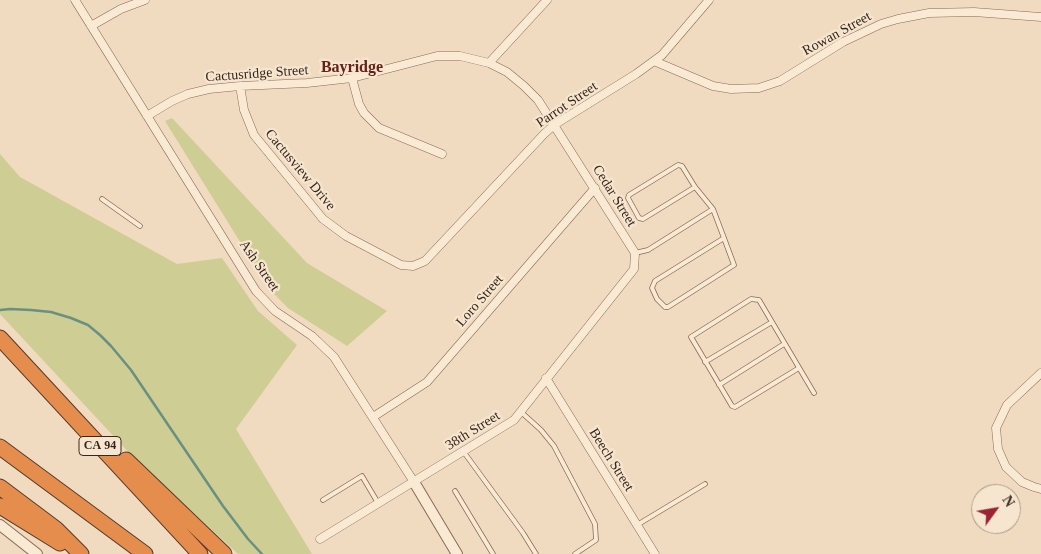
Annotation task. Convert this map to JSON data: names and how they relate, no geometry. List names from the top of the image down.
{
  "streets": {
    "highway": ["CA 94"],
    "street": [
      "Rowan Street",
      "Cactusridge Street",
      "Parrot Street",
      "Cactusview Drive",
      "Cedar Street",
      "Ash Street",
      "Loro Street",
      "38th Street",
      "Beech Street"
    ]
  },
  "crossings": [
    ["Rowan Street", "Parrot Street"],
    ["Cactusridge Street", "Parrot Street"],
    ["Cactusridge Street", "Cactusview Drive"],
    ["Cactusridge Street", "Cedar Street"],
    ["Cactusridge Street", "Ash Street"],
    ["Parrot Street", "Cactusview Drive"],
    ["Parrot Street", "Cedar Street"],
    ["Cedar Street", "Loro Street"],
    ["Cedar Street", "38th Street"],
    ["Ash Street", "Loro Street"],
    ["Ash Street", "38th Street"],
    ["38th Street", "Beech Street"]
  ],
  "districts": ["Bayridge"],
  "north": "top right"
}
